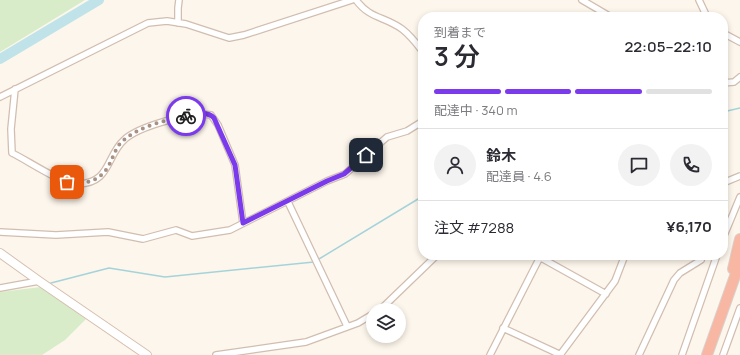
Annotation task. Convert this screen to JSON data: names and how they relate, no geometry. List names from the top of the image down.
{
  "page": {
    "heading": ["3 分", "到着まで", "22:05–22:10"],
    "panel": [
      "鈴木",
      "配達員 · 4.6",
      "注文 #7288",
      "¥6,170"
    ],
    "bar": "配達中 · 340 m"
  }
}
